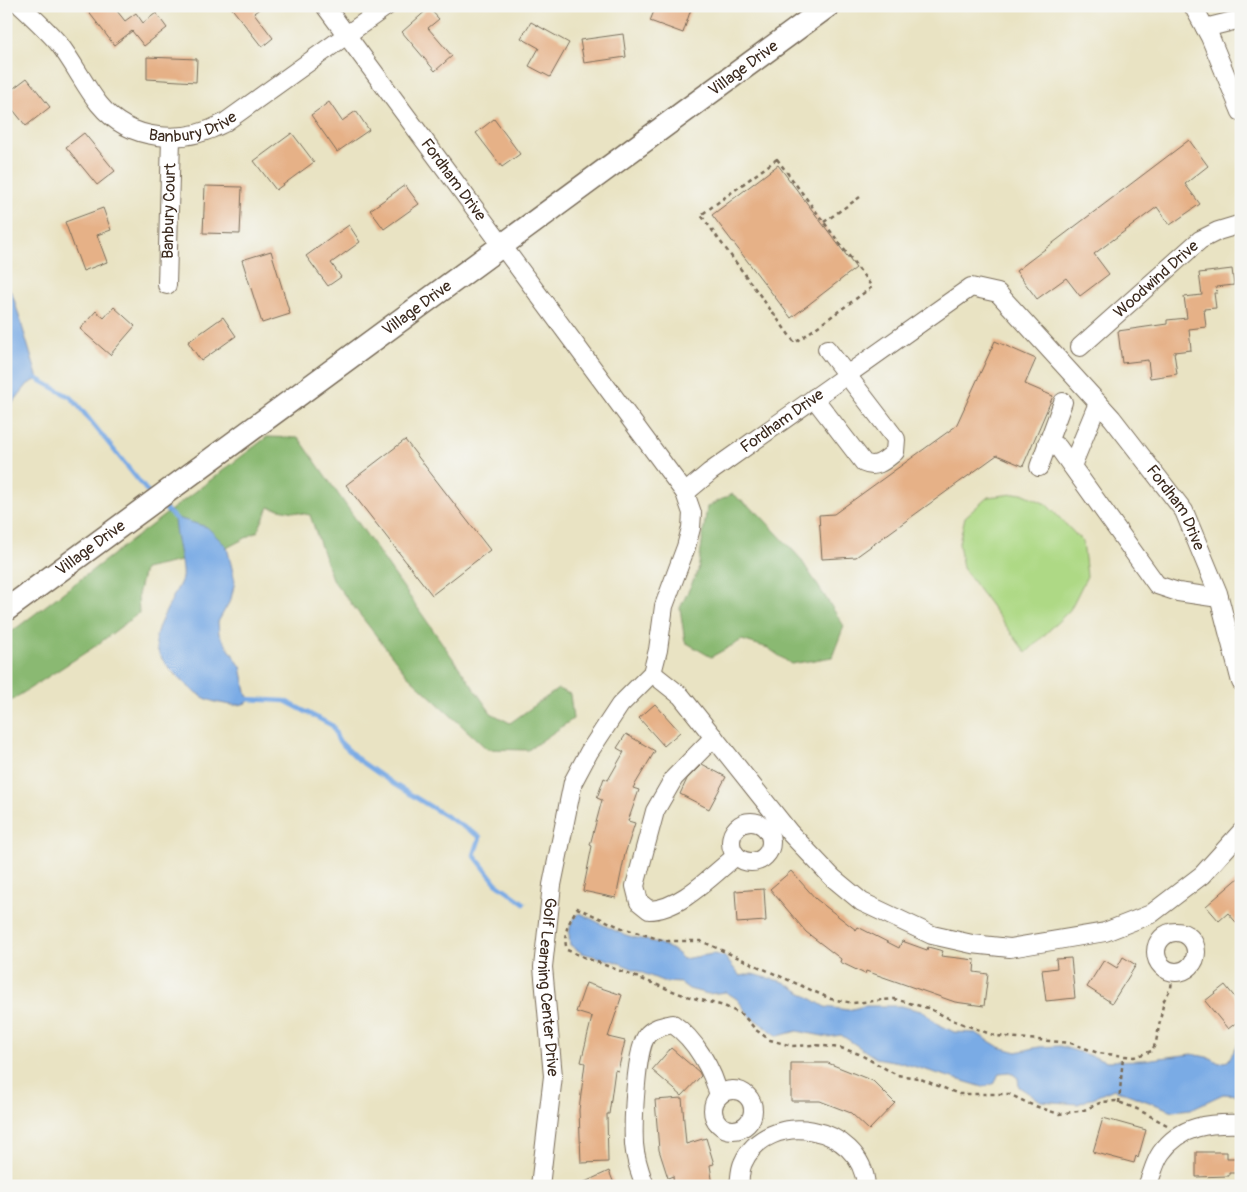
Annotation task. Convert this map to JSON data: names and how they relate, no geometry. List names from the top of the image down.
{
  "streets": {
    "main road": ["Village Drive"],
    "street": [
      "Banbury Drive",
      "Fordham Drive",
      "Banbury Court",
      "Woodwind Drive",
      "Golf Learning Center Drive"
    ]
  },
  "crossings": [
    ["Village Drive", "Fordham Drive"],
    ["Banbury Drive", "Fordham Drive"],
    ["Banbury Drive", "Banbury Court"]
  ]
}
